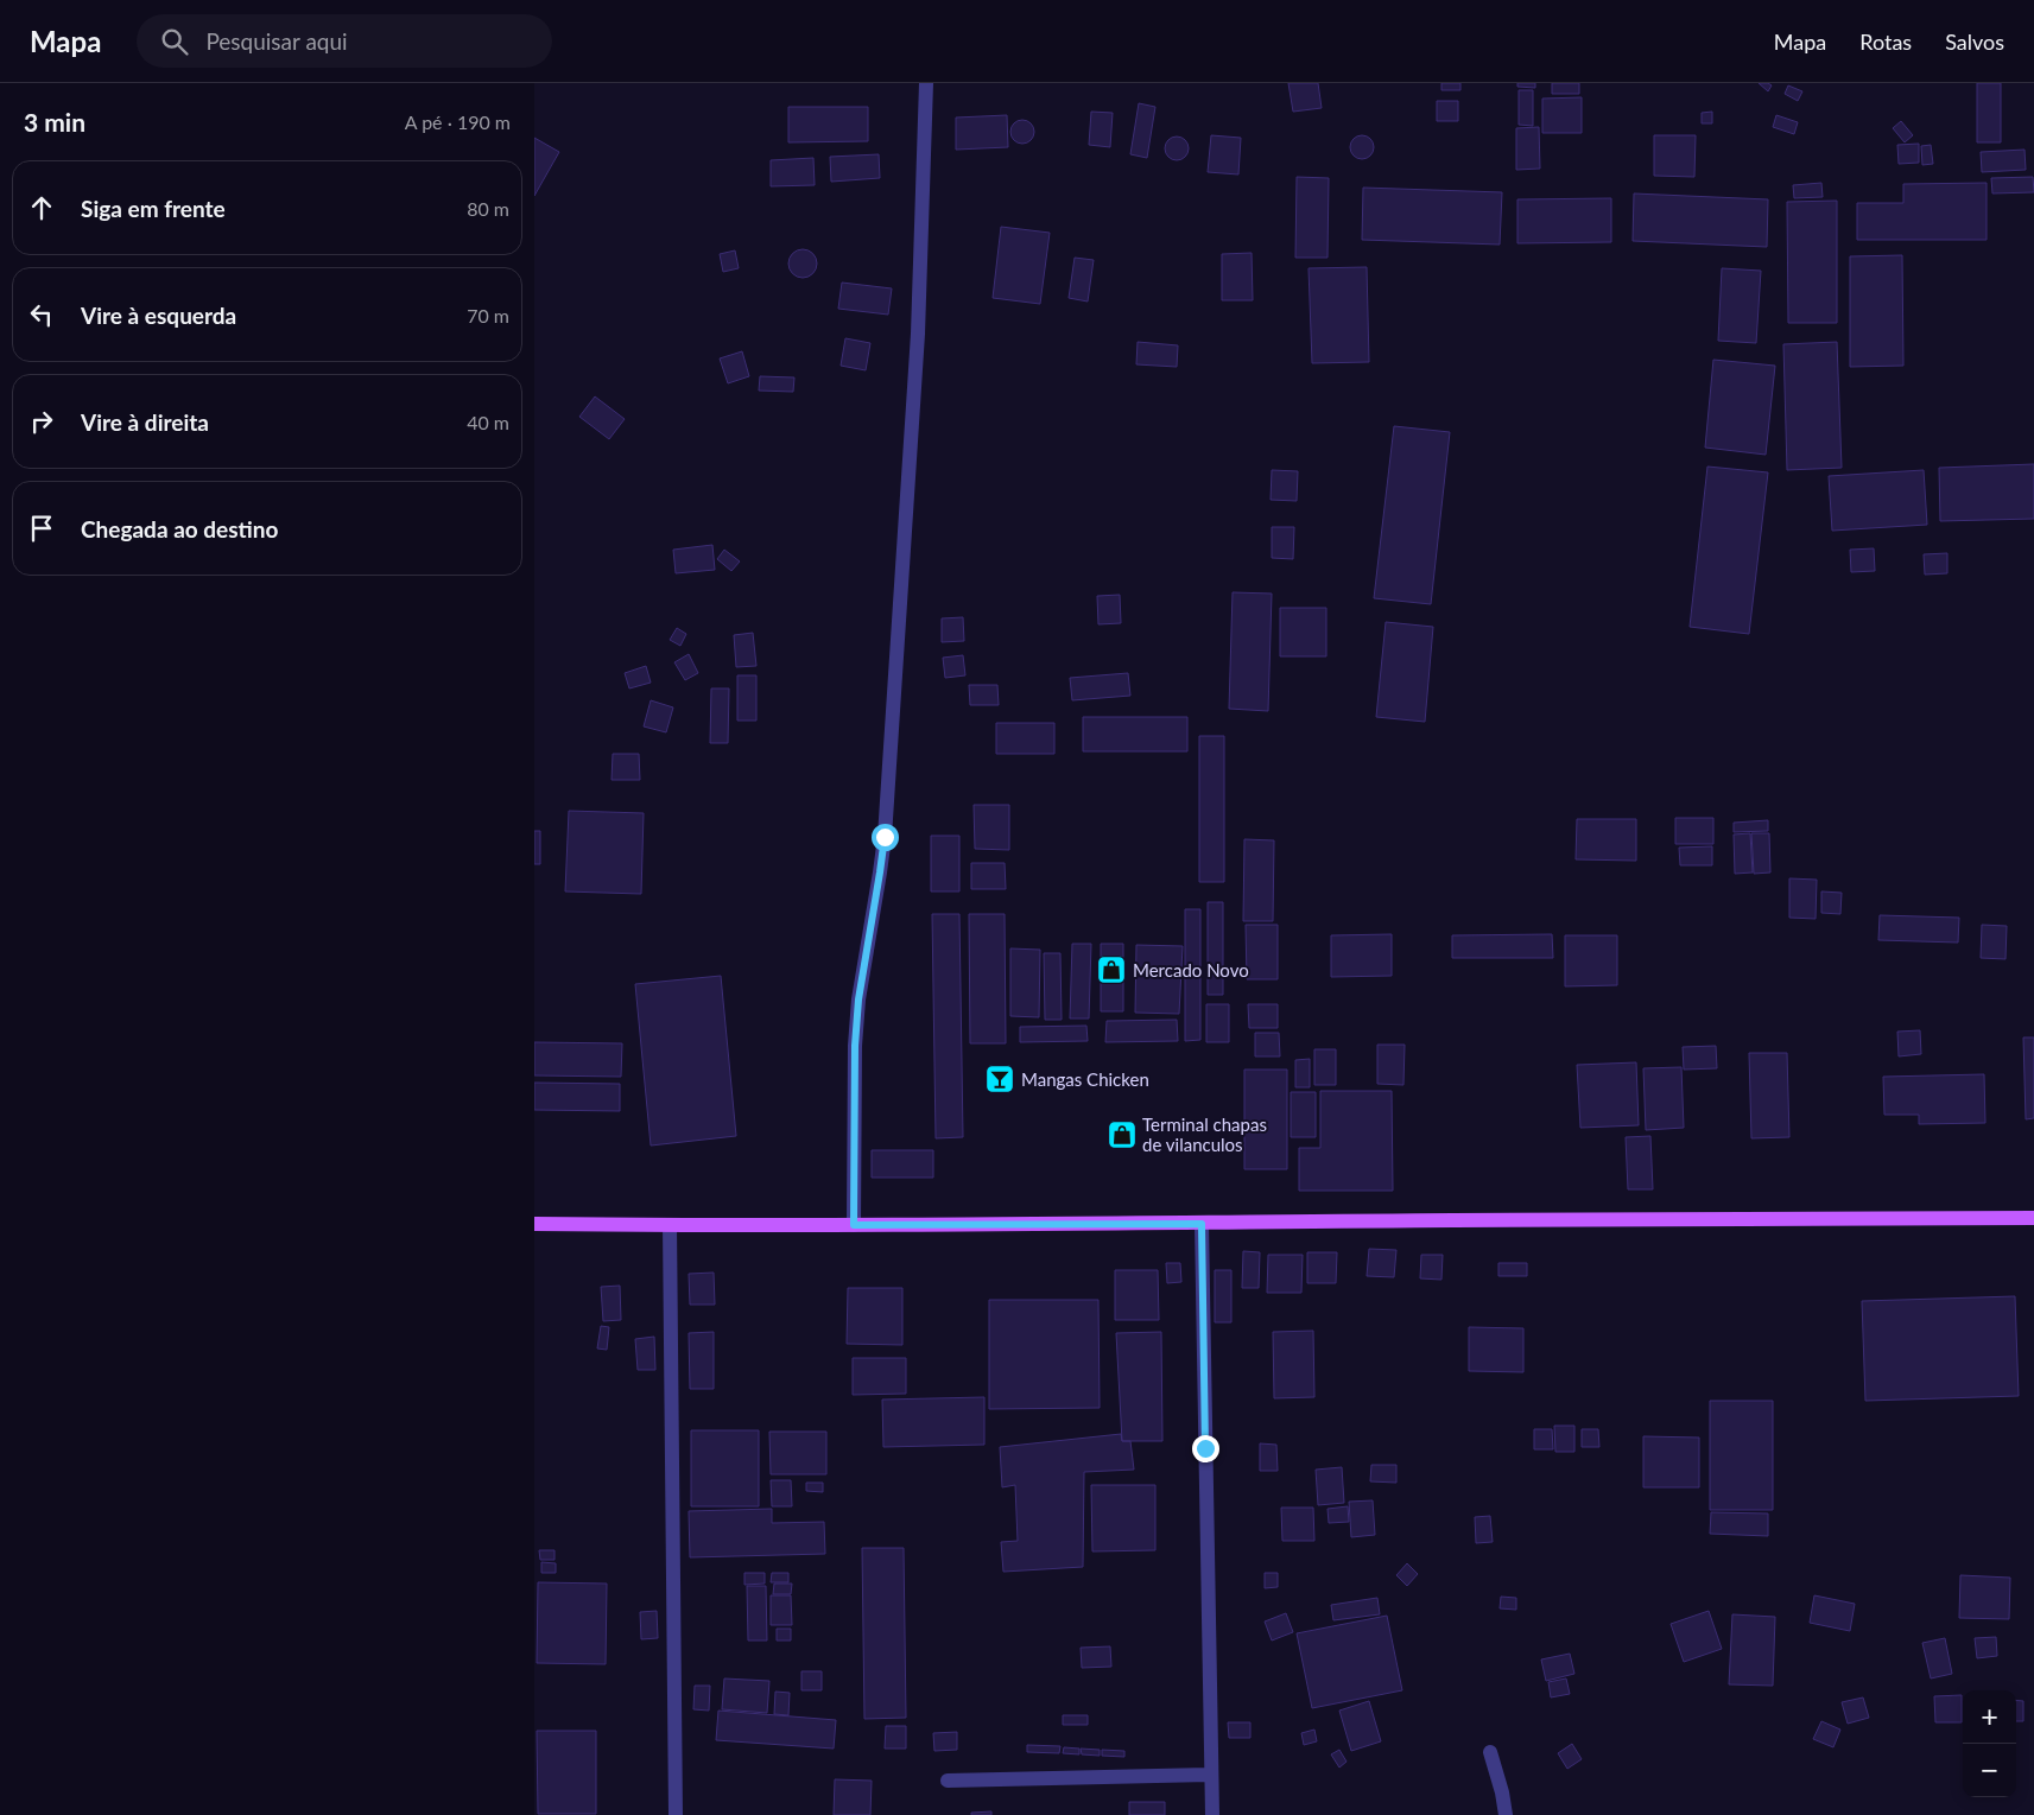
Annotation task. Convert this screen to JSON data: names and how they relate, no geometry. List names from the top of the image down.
{
  "places": {
    "shop": ["Mercado Novo", "Terminal chapas de vilanculos"],
    "bar": ["Mangas Chicken"]
  },
  "page": {
    "header": "Mapa",
    "search": "Pesquisar aqui",
    "nav": ["Mapa", "Rotas", "Salvos"],
    "heading": ["3 min", "A pé · 190 m"],
    "list": [
      ["Siga em frente", "80 m"],
      ["Vire à esquerda", "70 m"],
      ["Vire à direita", "40 m"],
      "Chegada ao destino"
    ],
    "map_buttons": ["+", "−"]
  }
}
